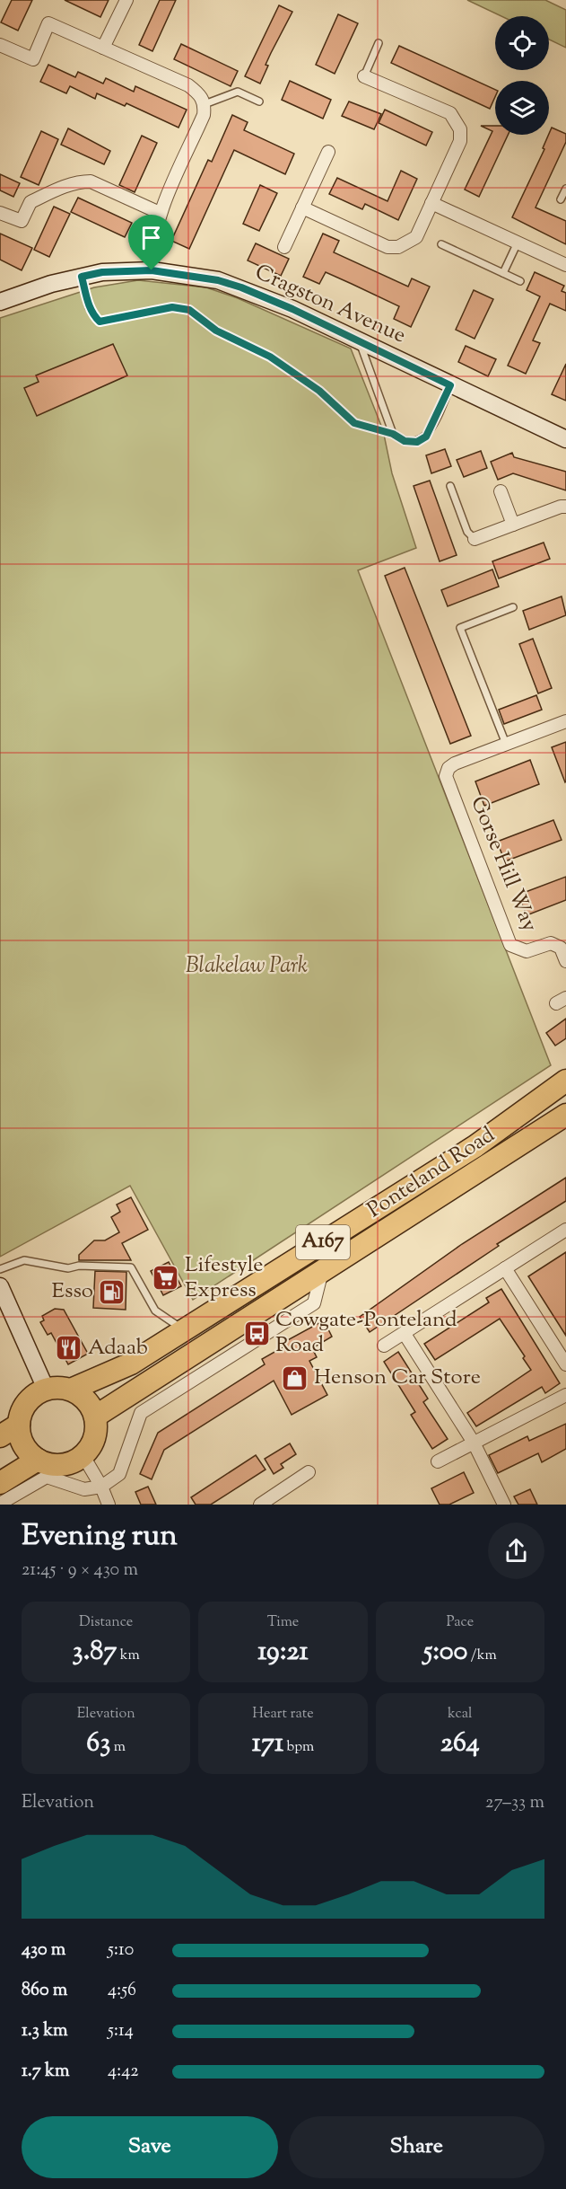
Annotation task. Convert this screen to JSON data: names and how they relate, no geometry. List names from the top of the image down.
{
  "streets": {
    "highway": ["Ponteland Road", "A167"],
    "street": ["Cragston Avenue", "Gorse Hill Way"]
  },
  "parks": ["Blakelaw Park"],
  "places": {
    "supermarket": ["Lifestyle Express"],
    "fuel station": ["Esso"],
    "bus stop": ["Cowgate-Ponteland Road"],
    "restaurant": ["Adaab"],
    "shop": ["Henson Car Store"]
  },
  "page": {
    "heading": ["Evening run", "21:45 · 9 × 430 m"],
    "stats": [
      ["Distance", "3.87 km"],
      ["Time", "19:21"],
      ["Pace", "5:00 /km"],
      ["Elevation", "63 m"],
      ["Heart rate", "171 bpm"],
      ["kcal", "264"]
    ],
    "chart": ["Elevation", "27–33 m"],
    "list": [
      {
        "name": "430 m",
        "note": "5:10"
      },
      {
        "name": "860 m",
        "note": "4:56"
      },
      {
        "name": "1.3 km",
        "note": "5:14"
      },
      {
        "name": "1.7 km",
        "note": "4:42"
      }
    ],
    "buttons": ["Save", "Share"]
  }
}
